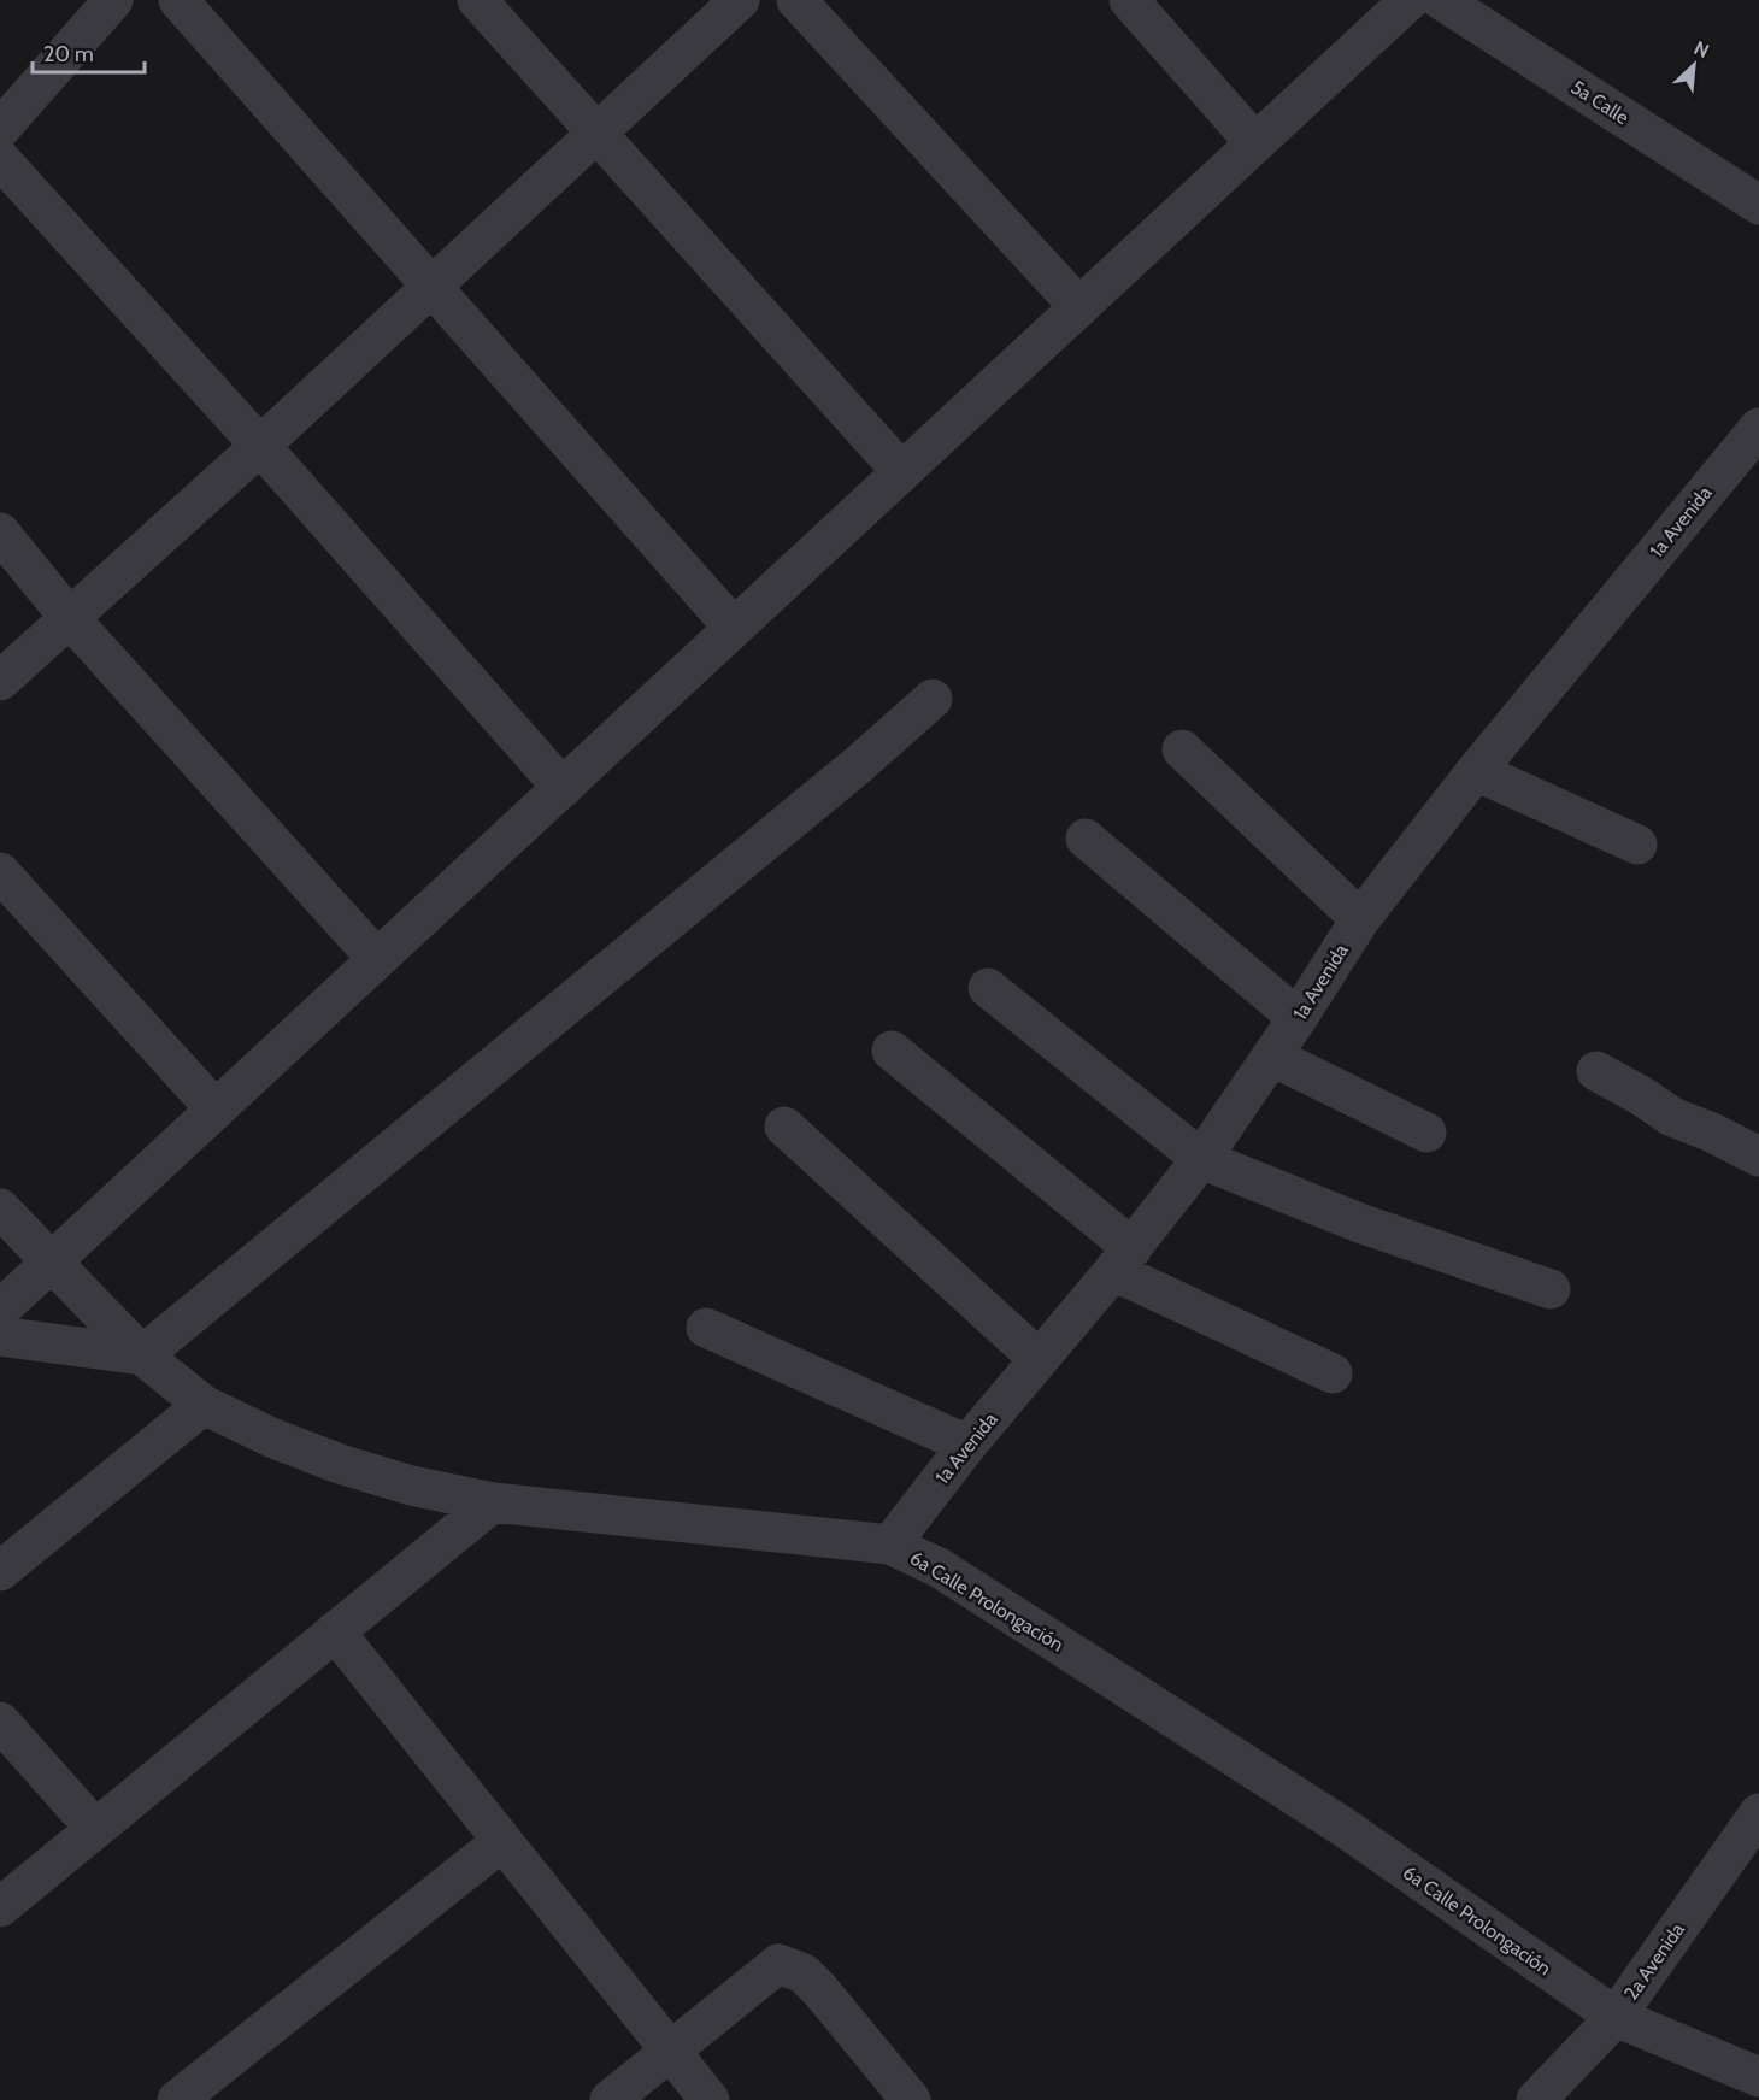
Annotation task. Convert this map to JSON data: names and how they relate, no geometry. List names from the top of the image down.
{
  "streets": {
    "street": [
      "5a Calle",
      "1a Avenida",
      "6a Calle Prolongación",
      "2a Avenida"
    ]
  },
  "crossings": [
    ["1a Avenida", "6a Calle Prolongación"],
    ["6a Calle Prolongación", "2a Avenida"]
  ],
  "scale_bar": "20 m",
  "north": "top right"
}
